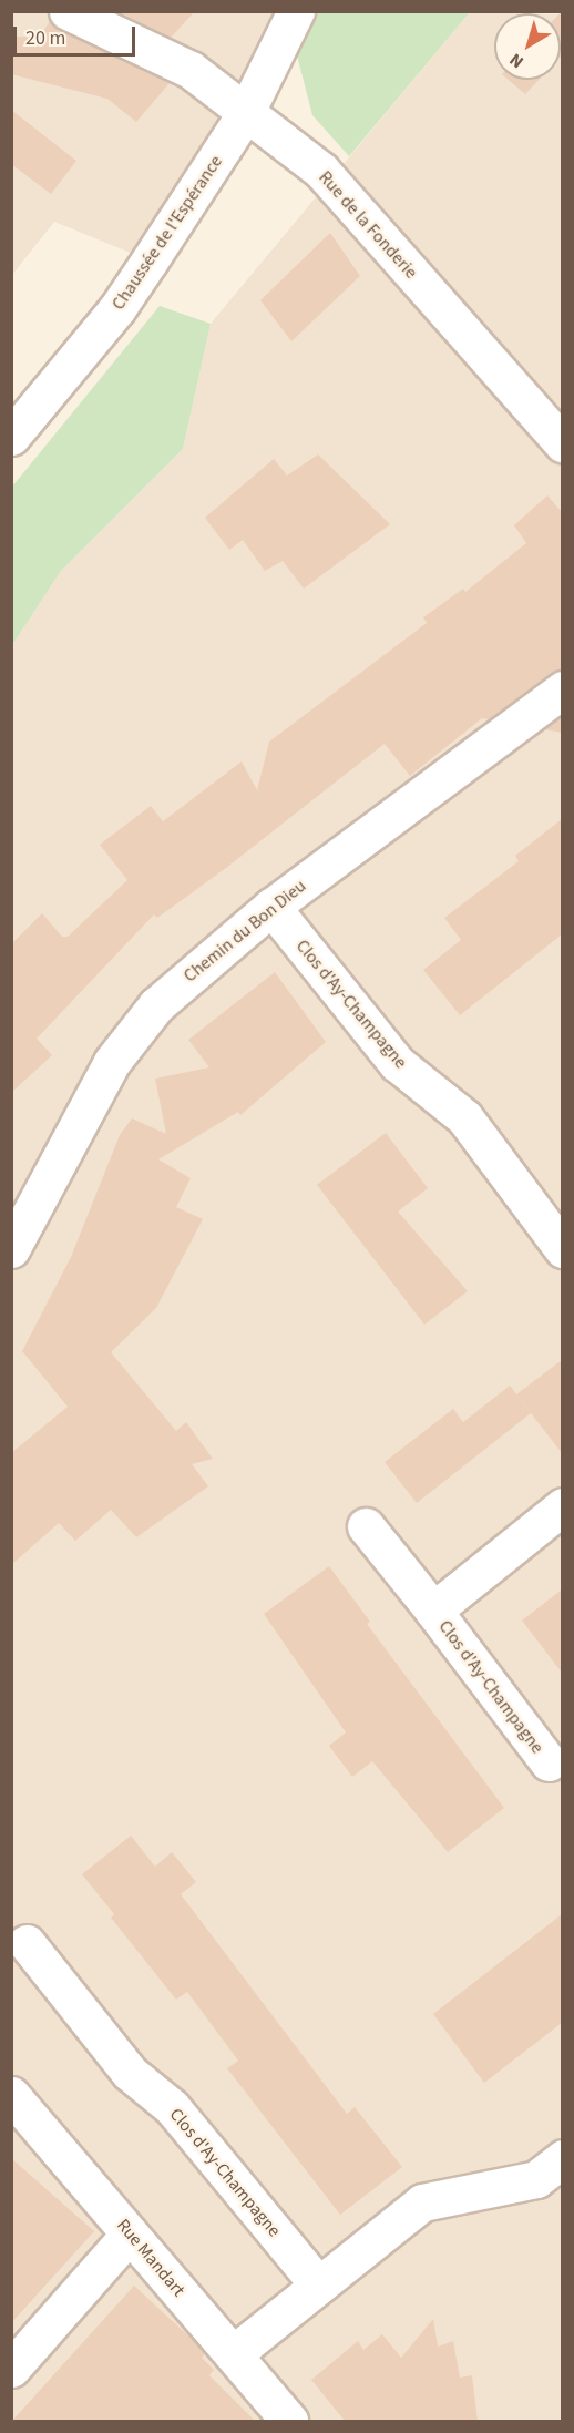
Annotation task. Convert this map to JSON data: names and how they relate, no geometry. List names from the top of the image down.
{
  "streets": {
    "street": [
      "Rue de la Fonderie",
      "Chaussée de l'Espérance",
      "Chemin du Bon Dieu",
      "Clos d'Ay-Champagne",
      "Rue Mandart"
    ]
  },
  "crossings": [
    ["Rue de la Fonderie", "Chaussée de l'Espérance"],
    ["Chemin du Bon Dieu", "Clos d'Ay-Champagne"]
  ],
  "scale_bar": "20 m",
  "north": "bottom left"
}
